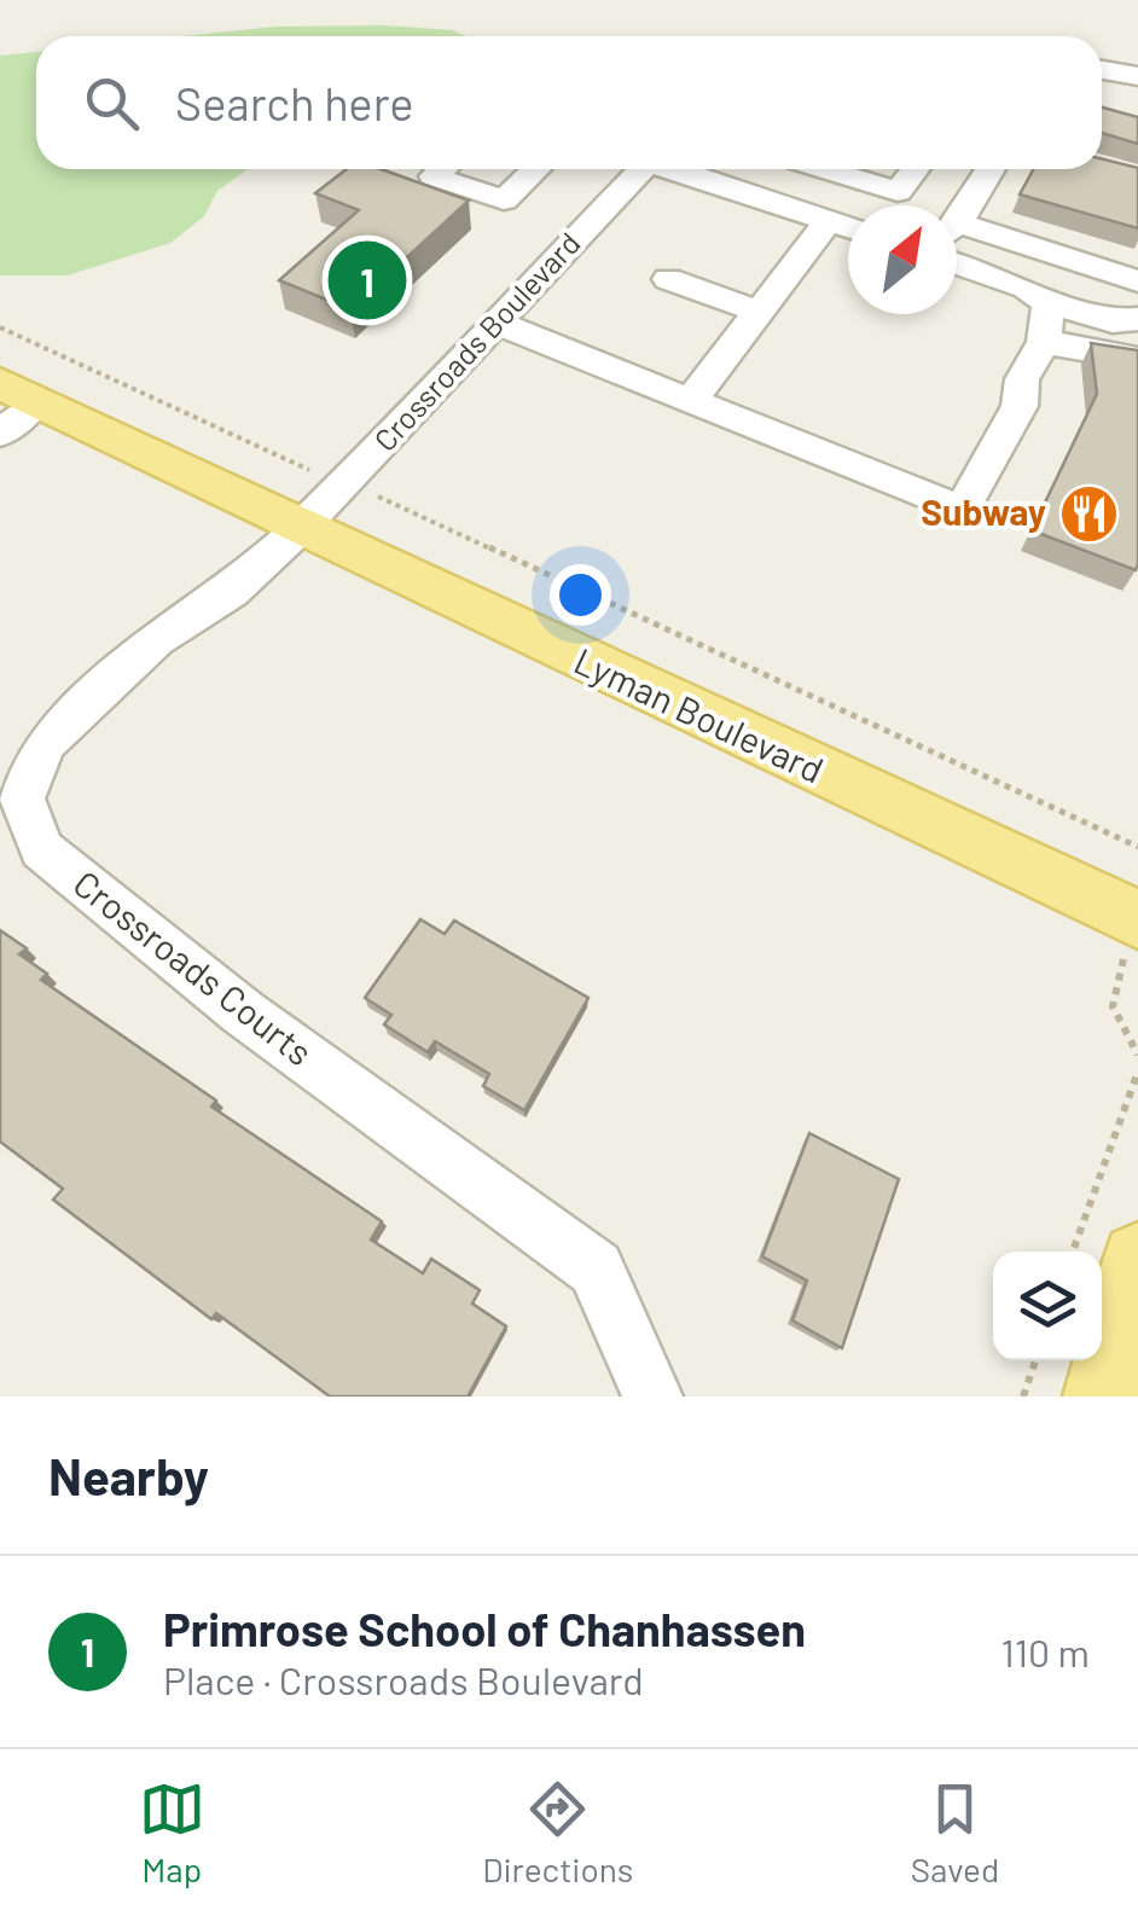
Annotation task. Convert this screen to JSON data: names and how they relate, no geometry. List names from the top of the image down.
{
  "streets": {
    "main road": ["Lyman Boulevard"],
    "street": ["Crossroads Boulevard", "Crossroads Courts"]
  },
  "crossings": [
    ["Crossroads Boulevard", "Lyman Boulevard"],
    ["Crossroads Boulevard", "Crossroads Courts"],
    ["Lyman Boulevard", "Crossroads Courts"]
  ],
  "places": {
    "restaurant": ["Subway"]
  },
  "north": "top right",
  "page": {
    "search": "Search here",
    "pins": "1",
    "heading": "Nearby",
    "list": [
      {
        "mark": "1",
        "name": "Primrose School of Chanhassen",
        "note": "Place · Crossroads Boulevard",
        "value": "110 m"
      }
    ],
    "nav": ["Map", "Directions", "Saved"]
  }
}
